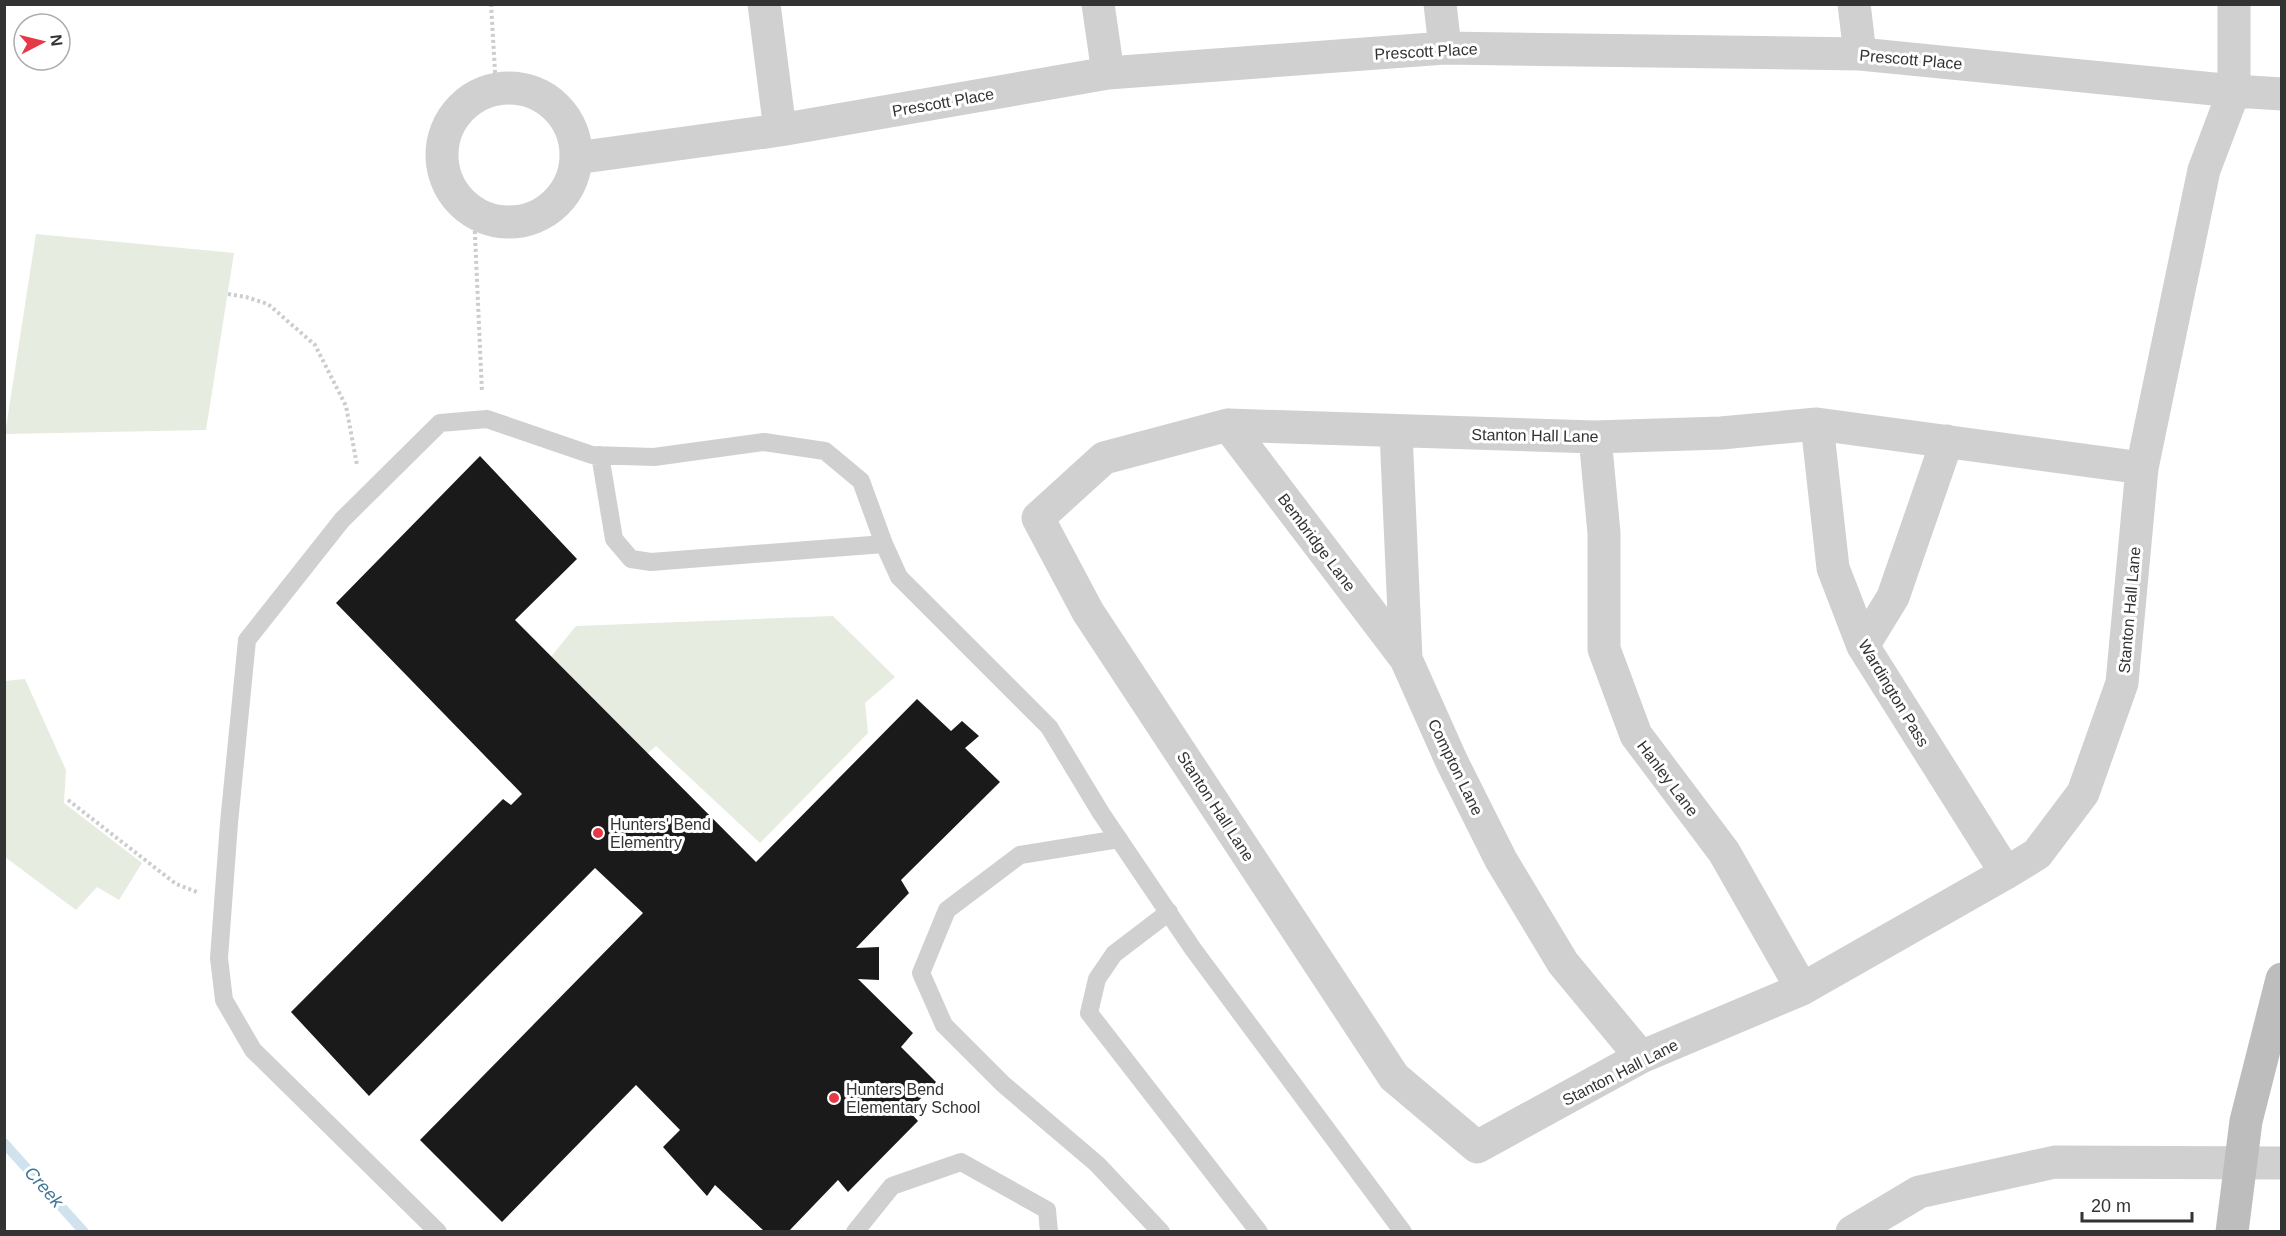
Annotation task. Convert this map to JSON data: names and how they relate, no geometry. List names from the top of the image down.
{
  "streets": {
    "street": [
      "Prescott Place",
      "Stanton Hall Lane",
      "Bembridge Lane",
      "Wardington Pass",
      "Compton Lane",
      "Hanley Lane"
    ]
  },
  "crossings": [
    ["Prescott Place", "Stanton Hall Lane"],
    ["Stanton Hall Lane", "Bembridge Lane"],
    ["Stanton Hall Lane", "Wardington Pass"],
    ["Stanton Hall Lane", "Compton Lane"],
    ["Stanton Hall Lane", "Hanley Lane"],
    ["Bembridge Lane", "Compton Lane"]
  ],
  "water": ["Creek"],
  "places": ["Hunters' Bend Elementry", "Hunters Bend Elementary School"],
  "scale_bar": "20 m",
  "north": "right"
}
